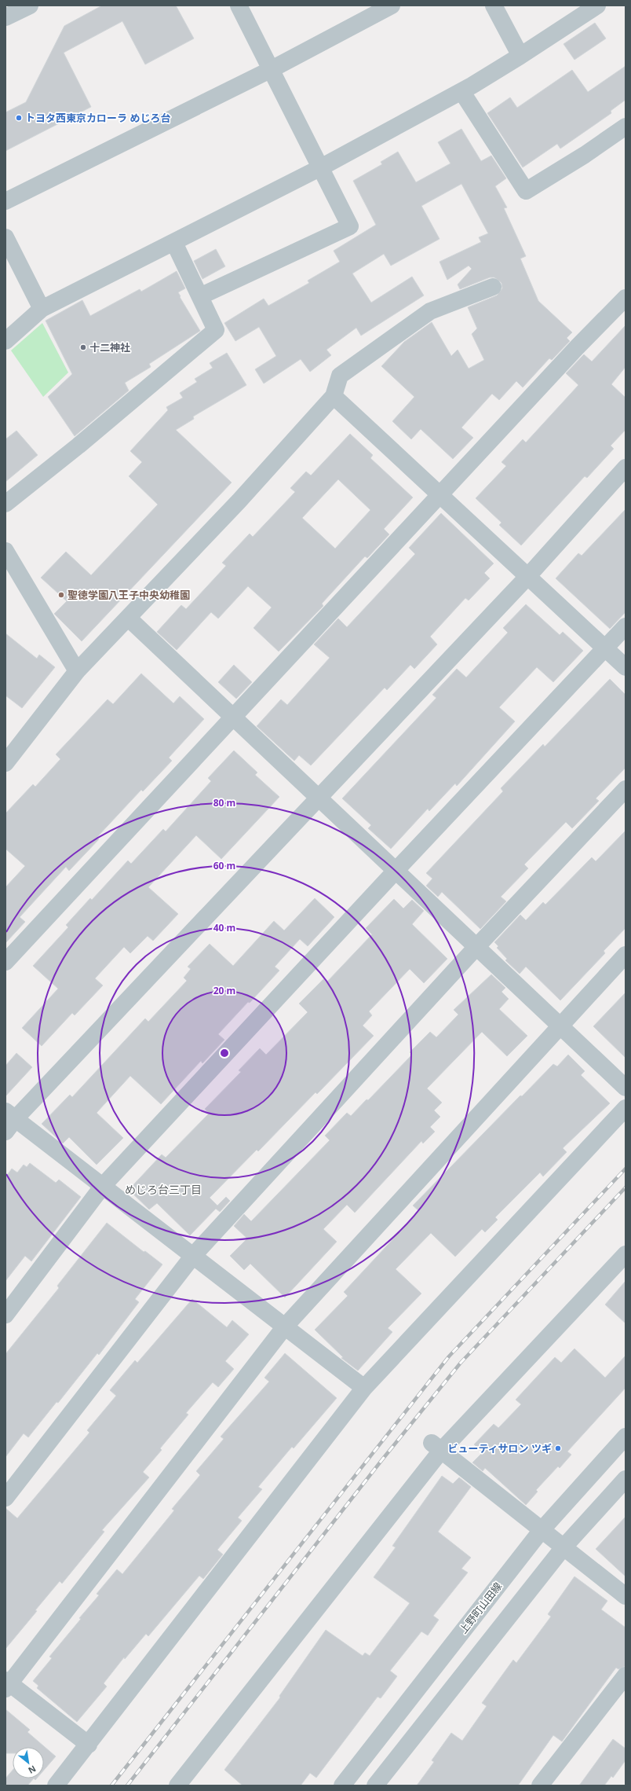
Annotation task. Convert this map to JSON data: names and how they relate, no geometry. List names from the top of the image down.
{
  "streets": {
    "street": ["上野町山田線"]
  },
  "districts": ["めじろ台三丁目"],
  "places": [
    "トヨタ西東京カローラ めじろ台",
    "十二神社",
    "聖徳学園八王子中央幼稚園",
    "ビューティサロン ツギ"
  ],
  "north": "bottom right",
  "rings": [
    "80 m",
    "60 m",
    "40 m",
    "20 m"
  ]
}
